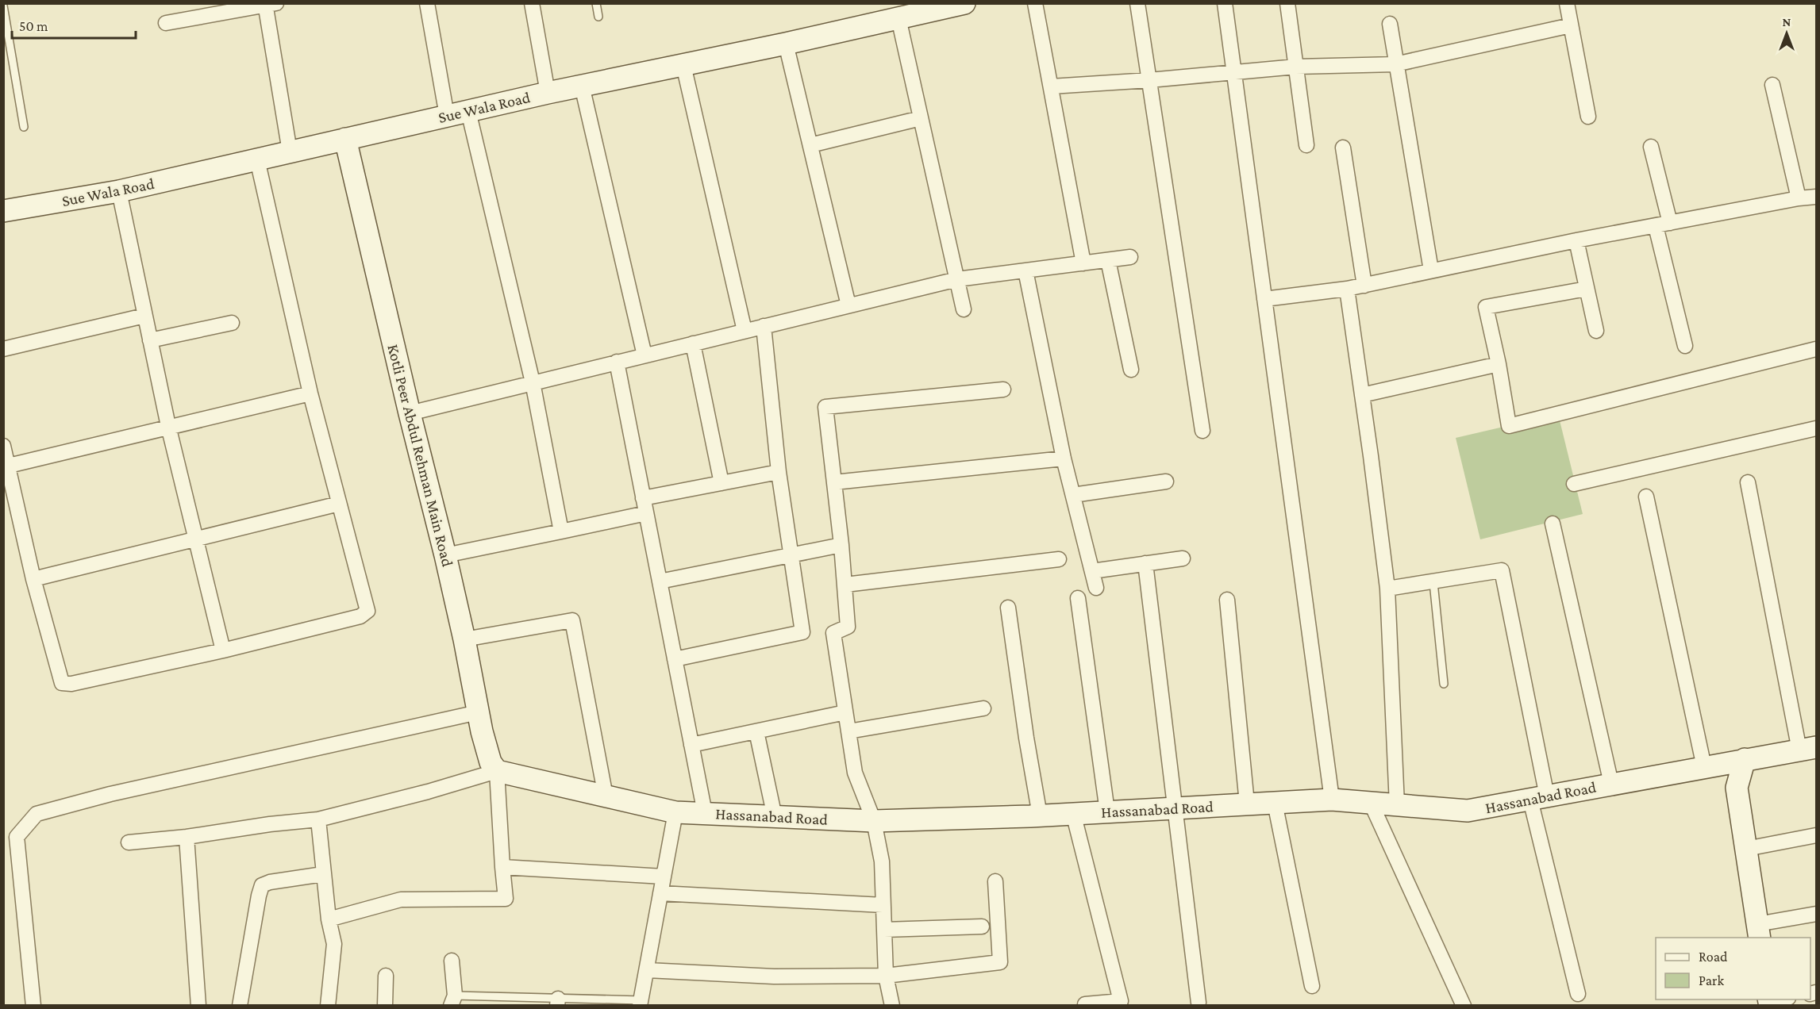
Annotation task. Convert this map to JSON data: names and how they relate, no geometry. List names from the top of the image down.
{
  "streets": {
    "street": ["Sue Wala Road", "Kotli Peer Abdul Rehman Main Road", "Hassanabad Road"]
  },
  "crossings": [
    ["Sue Wala Road", "Kotli Peer Abdul Rehman Main Road"],
    ["Kotli Peer Abdul Rehman Main Road", "Hassanabad Road"]
  ],
  "legend": ["Road", "Park"],
  "scale_bar": "50 m",
  "north": "top"
}
